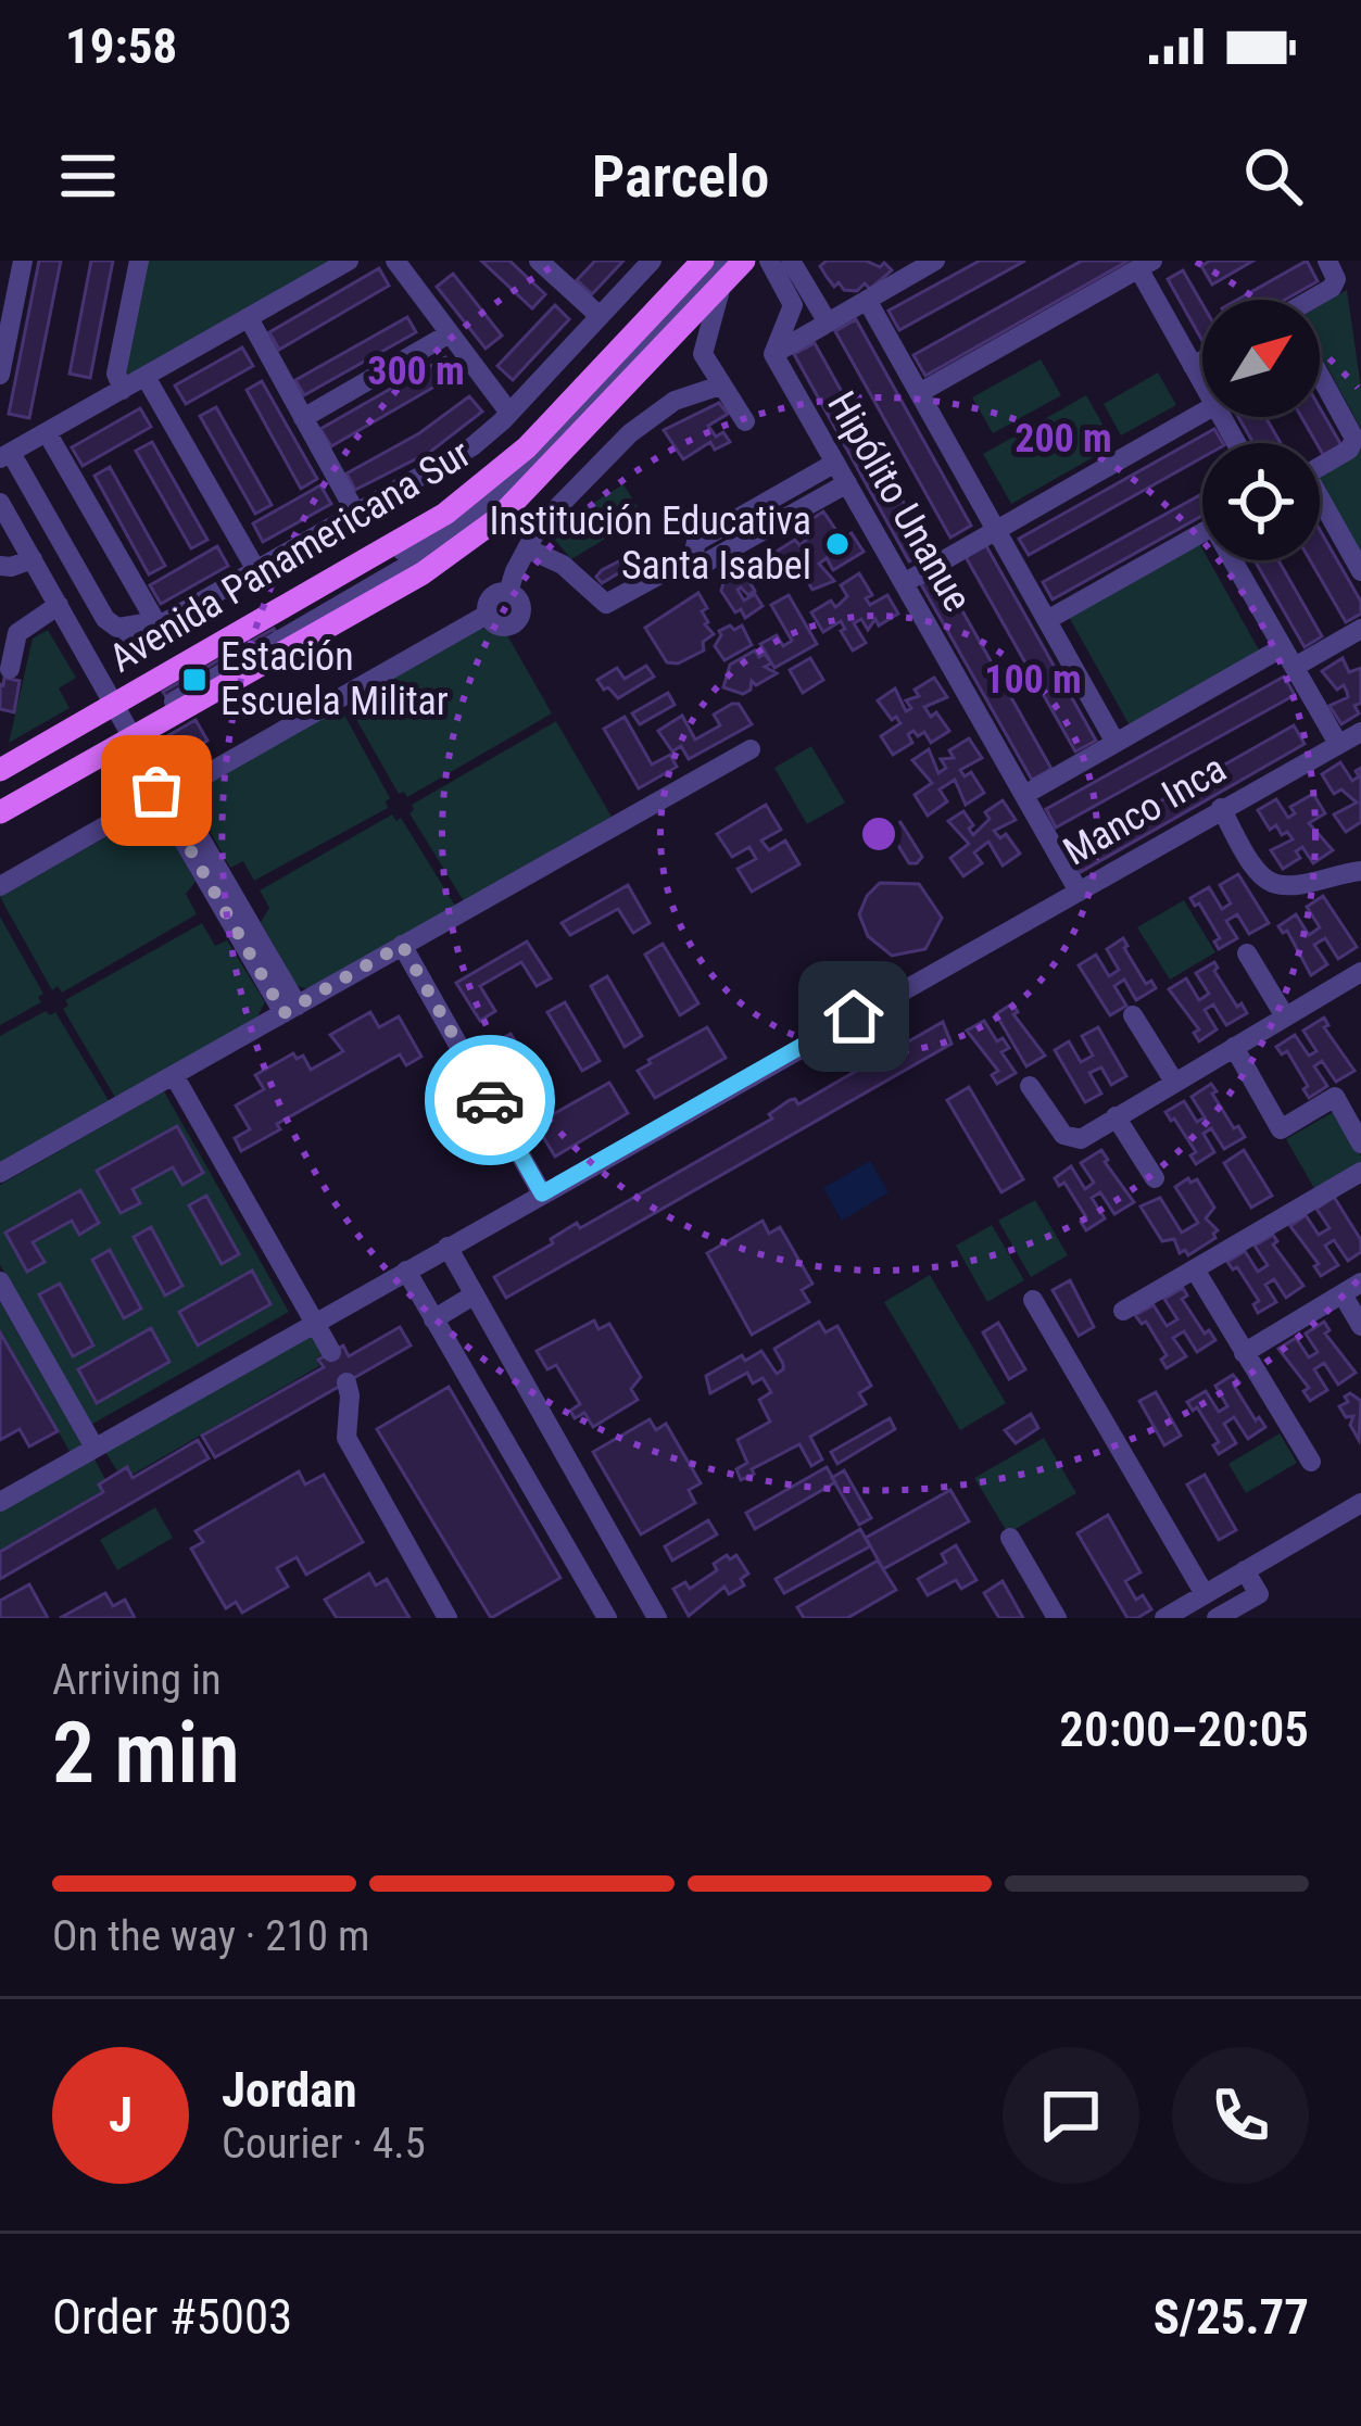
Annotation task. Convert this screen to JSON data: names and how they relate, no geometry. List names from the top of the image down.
{
  "streets": {
    "main road": ["Avenida Panamericana Sur"],
    "street": ["Hipólito Unanue", "Manco Inca"]
  },
  "crossings": [
    ["Hipólito Unanue", "Manco Inca"]
  ],
  "places": {
    "other": ["Institución Educativa Santa Isabel"],
    "transit": ["Estación Escuela Militar"]
  },
  "north": "top right",
  "page": {
    "status": "19:58",
    "header": "Parcelo",
    "heading": ["2 min", "Arriving in", "20:00–20:05"],
    "panel": [
      "Jordan",
      "Courier · 4.5",
      "Order #5003",
      "S/25.77"
    ],
    "bar": "On the way · 210 m",
    "round": "J"
  },
  "rings": ["300 m", "200 m", "100 m"]
}
